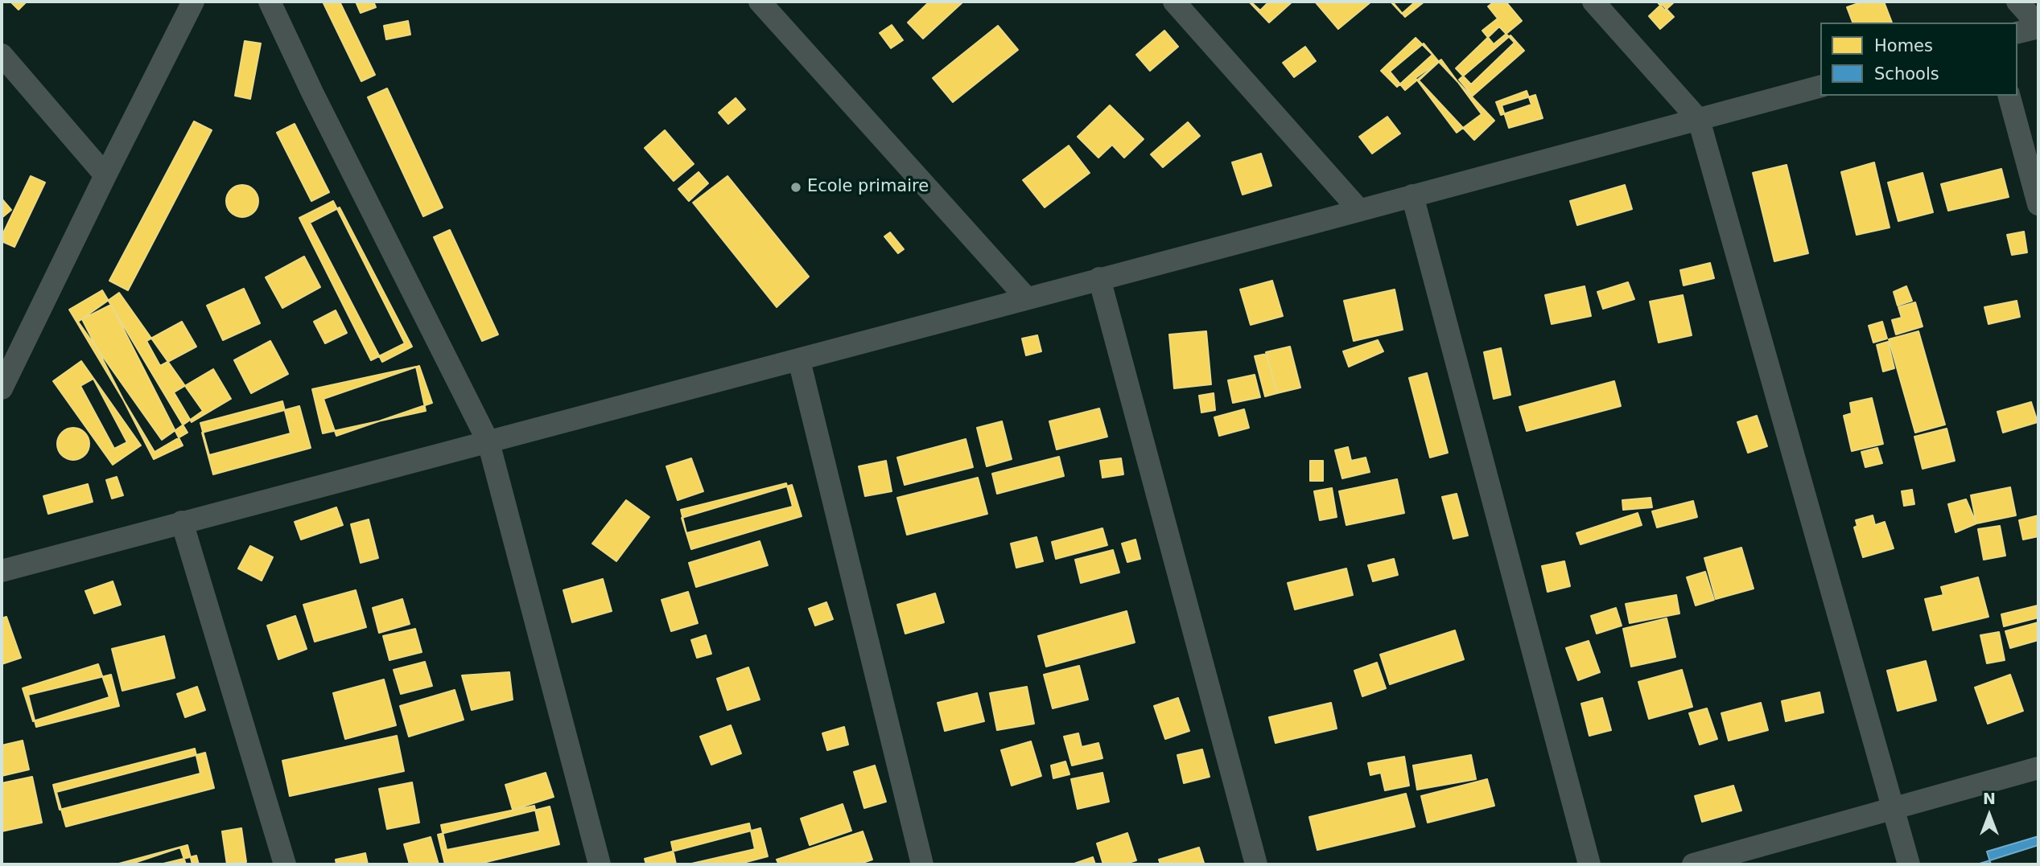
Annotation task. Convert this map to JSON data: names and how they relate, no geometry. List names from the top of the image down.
{
  "places": ["Ecole primaire"],
  "legend": ["Homes", "Schools"],
  "north": "top"
}
